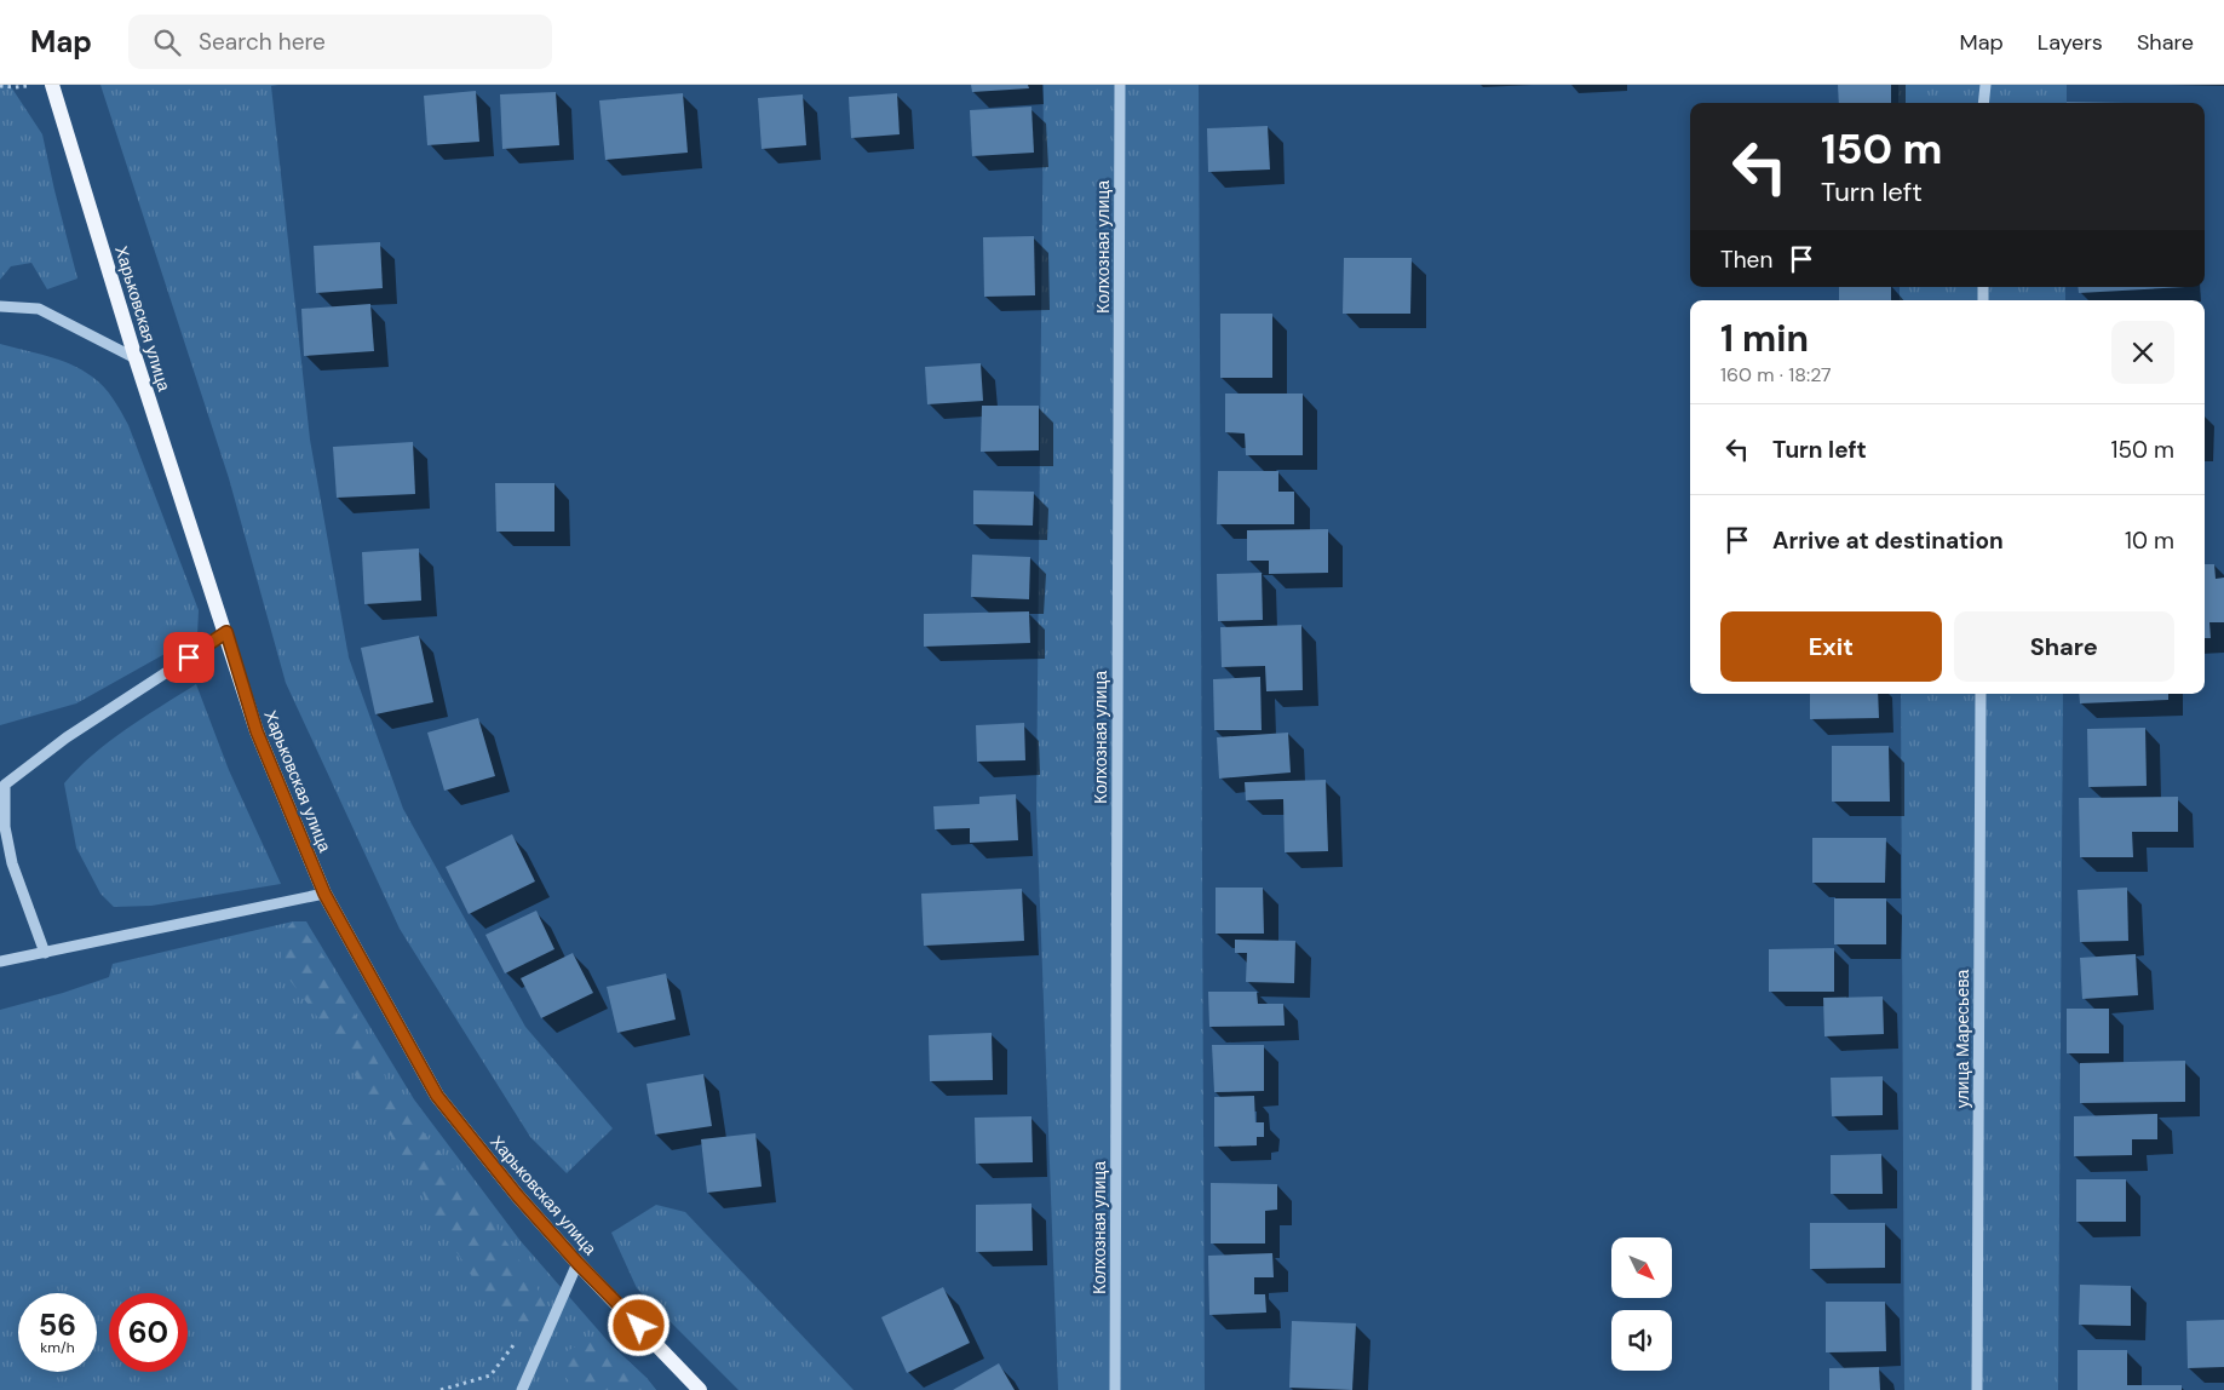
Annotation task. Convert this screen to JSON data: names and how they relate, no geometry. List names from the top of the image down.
{
  "streets": {
    "main road": ["Харьковская улица"],
    "street": ["Колхозная улица", "улица Маресьева"]
  },
  "north": "bottom right",
  "page": {
    "header": "Map",
    "search": "Search here",
    "nav": ["Map", "Layers", "Share"],
    "turn": ["150 m", "Turn left"],
    "then": "Then",
    "heading": ["1 min", "160 m · 18:27"],
    "list": [
      {
        "name": "Turn left",
        "value": "150 m"
      },
      {
        "name": "Arrive at destination",
        "value": "10 m"
      }
    ],
    "buttons": ["Exit", "Share"],
    "speed": "56 km/h",
    "limit": "60"
  }
}
